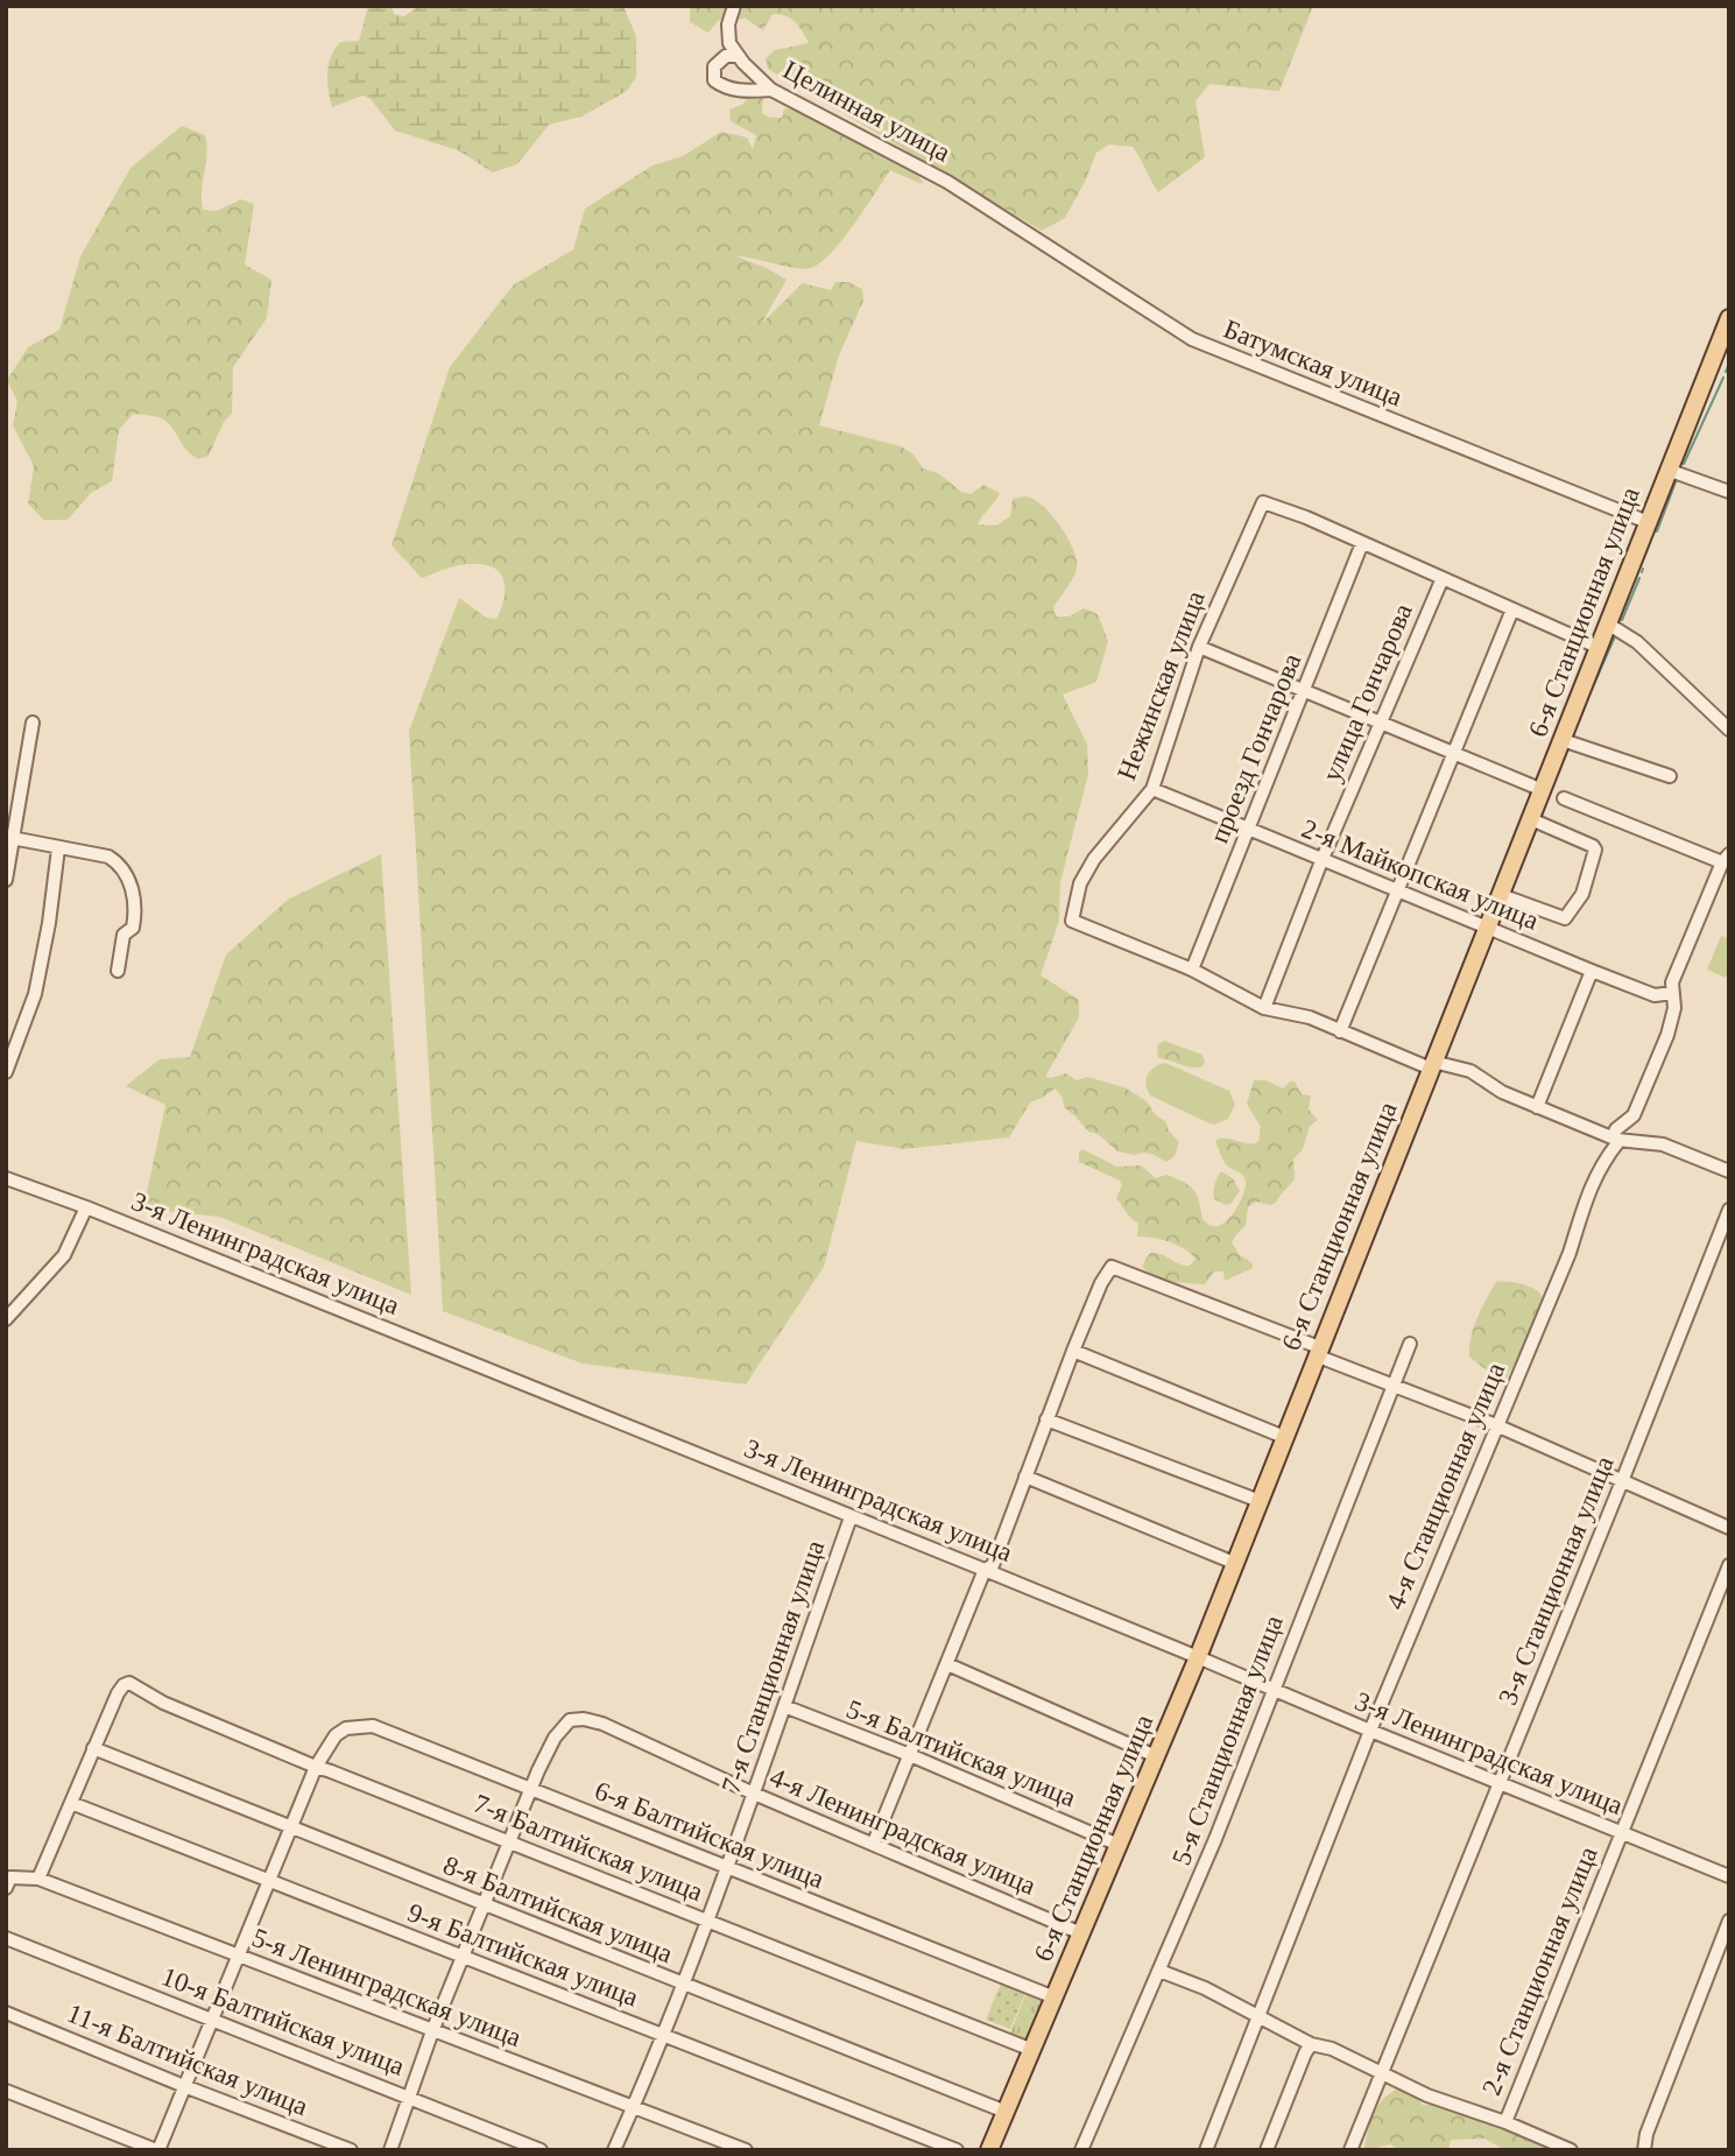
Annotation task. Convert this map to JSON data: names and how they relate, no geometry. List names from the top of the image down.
{
  "streets": {
    "main road": ["6-я Станционная улица"],
    "street": [
      "Целинная улица",
      "Батумская улица",
      "Нежинская улица",
      "улица Гончарова",
      "проезд Гончарова",
      "2-я Майкопская улица",
      "3-я Ленинградская улица",
      "4-я Станционная улица",
      "3-я Станционная улица",
      "7-я Станционная улица",
      "5-я Станционная улица",
      "5-я Балтийская улица",
      "4-я Ленинградская улица",
      "6-я Балтийская улица",
      "7-я Балтийская улица",
      "8-я Балтийская улица",
      "9-я Балтийская улица",
      "2-я Станционная улица",
      "5-я Ленинградская улица",
      "10-я Балтийская улица",
      "11-я Балтийская улица"
    ]
  },
  "crossings": [
    ["Целинная улица", "Батумская улица"],
    ["Батумская улица", "6-я Станционная улица"],
    ["6-я Станционная улица", "2-я Майкопская улица"],
    ["6-я Станционная улица", "3-я Ленинградская улица"],
    ["6-я Станционная улица", "5-я Балтийская улица"],
    ["6-я Станционная улица", "4-я Ленинградская улица"],
    ["6-я Станционная улица", "6-я Балтийская улица"],
    ["6-я Станционная улица", "7-я Балтийская улица"],
    ["6-я Станционная улица", "8-я Балтийская улица"],
    ["Нежинская улица", "проезд Гончарова"],
    ["Нежинская улица", "2-я Майкопская улица"],
    ["улица Гончарова", "2-я Майкопская улица"],
    ["проезд Гончарова", "2-я Майкопская улица"],
    ["2-я Майкопская улица", "4-я Станционная улица"],
    ["3-я Ленинградская улица", "4-я Станционная улица"],
    ["3-я Ленинградская улица", "3-я Станционная улица"],
    ["3-я Ленинградская улица", "7-я Станционная улица"],
    ["3-я Ленинградская улица", "5-я Станционная улица"],
    ["3-я Ленинградская улица", "2-я Станционная улица"],
    ["7-я Станционная улица", "5-я Балтийская улица"],
    ["7-я Станционная улица", "4-я Ленинградская улица"],
    ["7-я Станционная улица", "6-я Балтийская улица"],
    ["7-я Станционная улица", "7-я Балтийская улица"],
    ["7-я Станционная улица", "8-я Балтийская улица"],
    ["7-я Станционная улица", "9-я Балтийская улица"],
    ["7-я Станционная улица", "5-я Ленинградская улица"],
    ["4-я Ленинградская улица", "6-я Балтийская улица"],
    ["6-я Балтийская улица", "7-я Балтийская улица"],
    ["7-я Балтийская улица", "8-я Балтийская улица"]
  ]
}
